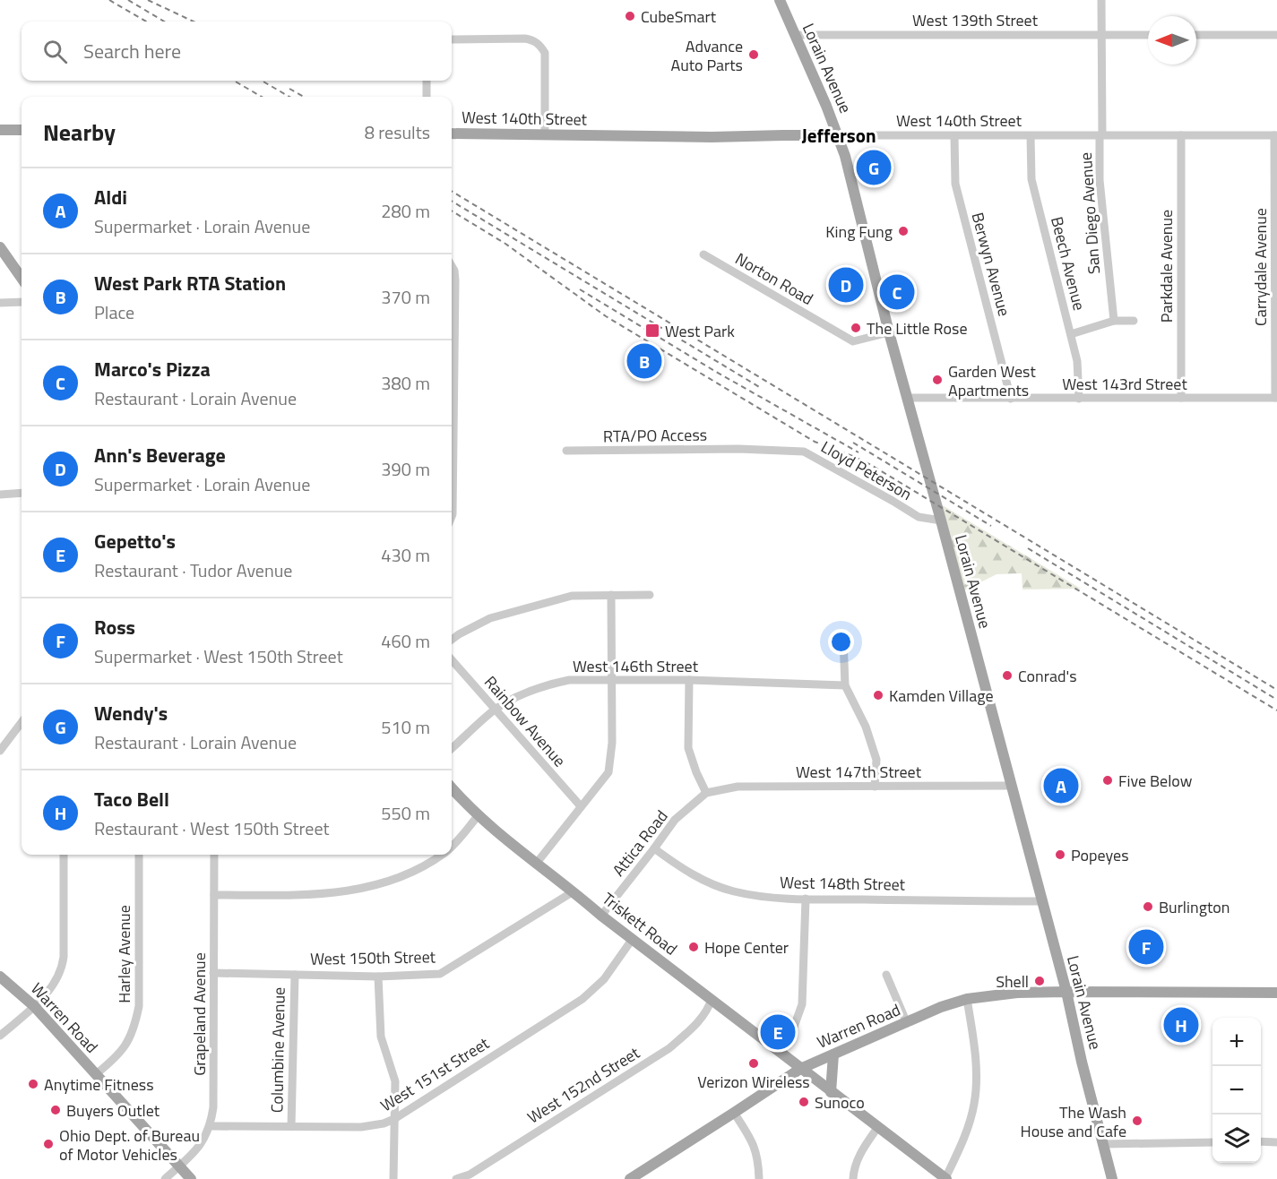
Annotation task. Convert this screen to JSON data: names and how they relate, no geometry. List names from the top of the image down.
{
  "streets": {
    "main road": [
      "Lorain Avenue",
      "West 140th Street",
      "Triskett Road",
      "Warren Road"
    ],
    "street": [
      "West 139th Street",
      "San Diego Avenue",
      "Beech Avenue",
      "Berwyn Avenue",
      "Parkdale Avenue",
      "Carrydale Avenue",
      "Norton Road",
      "West 143rd Street",
      "RTA/PO Access",
      "Lloyd Peterson",
      "West 146th Street",
      "Rainbow Avenue",
      "West 147th Street",
      "Attica Road",
      "West 148th Street",
      "Harley Avenue",
      "West 150th Street",
      "Grapeland Avenue",
      "Columbine Avenue",
      "West 151st Street",
      "West 152nd Street"
    ]
  },
  "crossings": [
    ["West 139th Street", "Lorain Avenue"],
    ["West 139th Street", "San Diego Avenue"],
    ["Lorain Avenue", "West 140th Street"],
    ["Lorain Avenue", "Norton Road"],
    ["Lorain Avenue", "West 143rd Street"],
    ["Lorain Avenue", "Lloyd Peterson"],
    ["Lorain Avenue", "West 147th Street"],
    ["Lorain Avenue", "West 148th Street"],
    ["Lorain Avenue", "Warren Road"],
    ["West 140th Street", "San Diego Avenue"],
    ["West 140th Street", "Beech Avenue"],
    ["West 140th Street", "Berwyn Avenue"],
    ["West 140th Street", "Parkdale Avenue"],
    ["West 140th Street", "Carrydale Avenue"],
    ["Beech Avenue", "West 143rd Street"],
    ["Berwyn Avenue", "West 143rd Street"],
    ["Parkdale Avenue", "West 143rd Street"],
    ["Carrydale Avenue", "West 143rd Street"],
    ["RTA/PO Access", "Lloyd Peterson"],
    ["West 146th Street", "Rainbow Avenue"],
    ["West 147th Street", "Attica Road"],
    ["Attica Road", "West 148th Street"],
    ["Attica Road", "Triskett Road"],
    ["Triskett Road", "West 150th Street"],
    ["Triskett Road", "Warren Road"],
    ["Triskett Road", "West 151st Street"],
    ["Triskett Road", "West 152nd Street"],
    ["Harley Avenue", "Warren Road"],
    ["West 150th Street", "Grapeland Avenue"],
    ["West 150th Street", "Columbine Avenue"],
    ["Grapeland Avenue", "Warren Road"],
    ["Grapeland Avenue", "West 151st Street"],
    ["Columbine Avenue", "West 151st Street"]
  ],
  "districts": ["Jefferson"],
  "places": {
    "other": [
      "CubeSmart",
      "Advance Auto Parts",
      "King Fung",
      "The Little Rose",
      "Garden West Apartments",
      "Conrad's",
      "Kamden Village",
      "Five Below",
      "Popeyes",
      "Burlington",
      "Hope Center",
      "Shell",
      "Verizon Wireless",
      "Anytime Fitness",
      "Sunoco",
      "Buyers Outlet",
      "The Wash House and Cafe",
      "Ohio Dept. of Bureau of Motor Vehicles"
    ],
    "transit": ["West Park"]
  },
  "north": "left",
  "page": {
    "search": "Search here",
    "heading": ["Nearby", "8 results"],
    "pins": [
      "G",
      "D",
      "C",
      "B",
      "A",
      "F",
      "H",
      "E"
    ],
    "list": [
      {
        "mark": "A",
        "name": "Aldi",
        "note": "Supermarket · Lorain Avenue",
        "value": "280 m"
      },
      {
        "mark": "B",
        "name": "West Park RTA Station",
        "note": "Place",
        "value": "370 m"
      },
      {
        "mark": "C",
        "name": "Marco's Pizza",
        "note": "Restaurant · Lorain Avenue",
        "value": "380 m"
      },
      {
        "mark": "D",
        "name": "Ann's Beverage",
        "note": "Supermarket · Lorain Avenue",
        "value": "390 m"
      },
      {
        "mark": "E",
        "name": "Gepetto's",
        "note": "Restaurant · Tudor Avenue",
        "value": "430 m"
      },
      {
        "mark": "F",
        "name": "Ross",
        "note": "Supermarket · West 150th Street",
        "value": "460 m"
      },
      {
        "mark": "G",
        "name": "Wendy's",
        "note": "Restaurant · Lorain Avenue",
        "value": "510 m"
      },
      {
        "mark": "H",
        "name": "Taco Bell",
        "note": "Restaurant · West 150th Street",
        "value": "550 m"
      }
    ],
    "map_buttons": ["+", "−"]
  }
}
